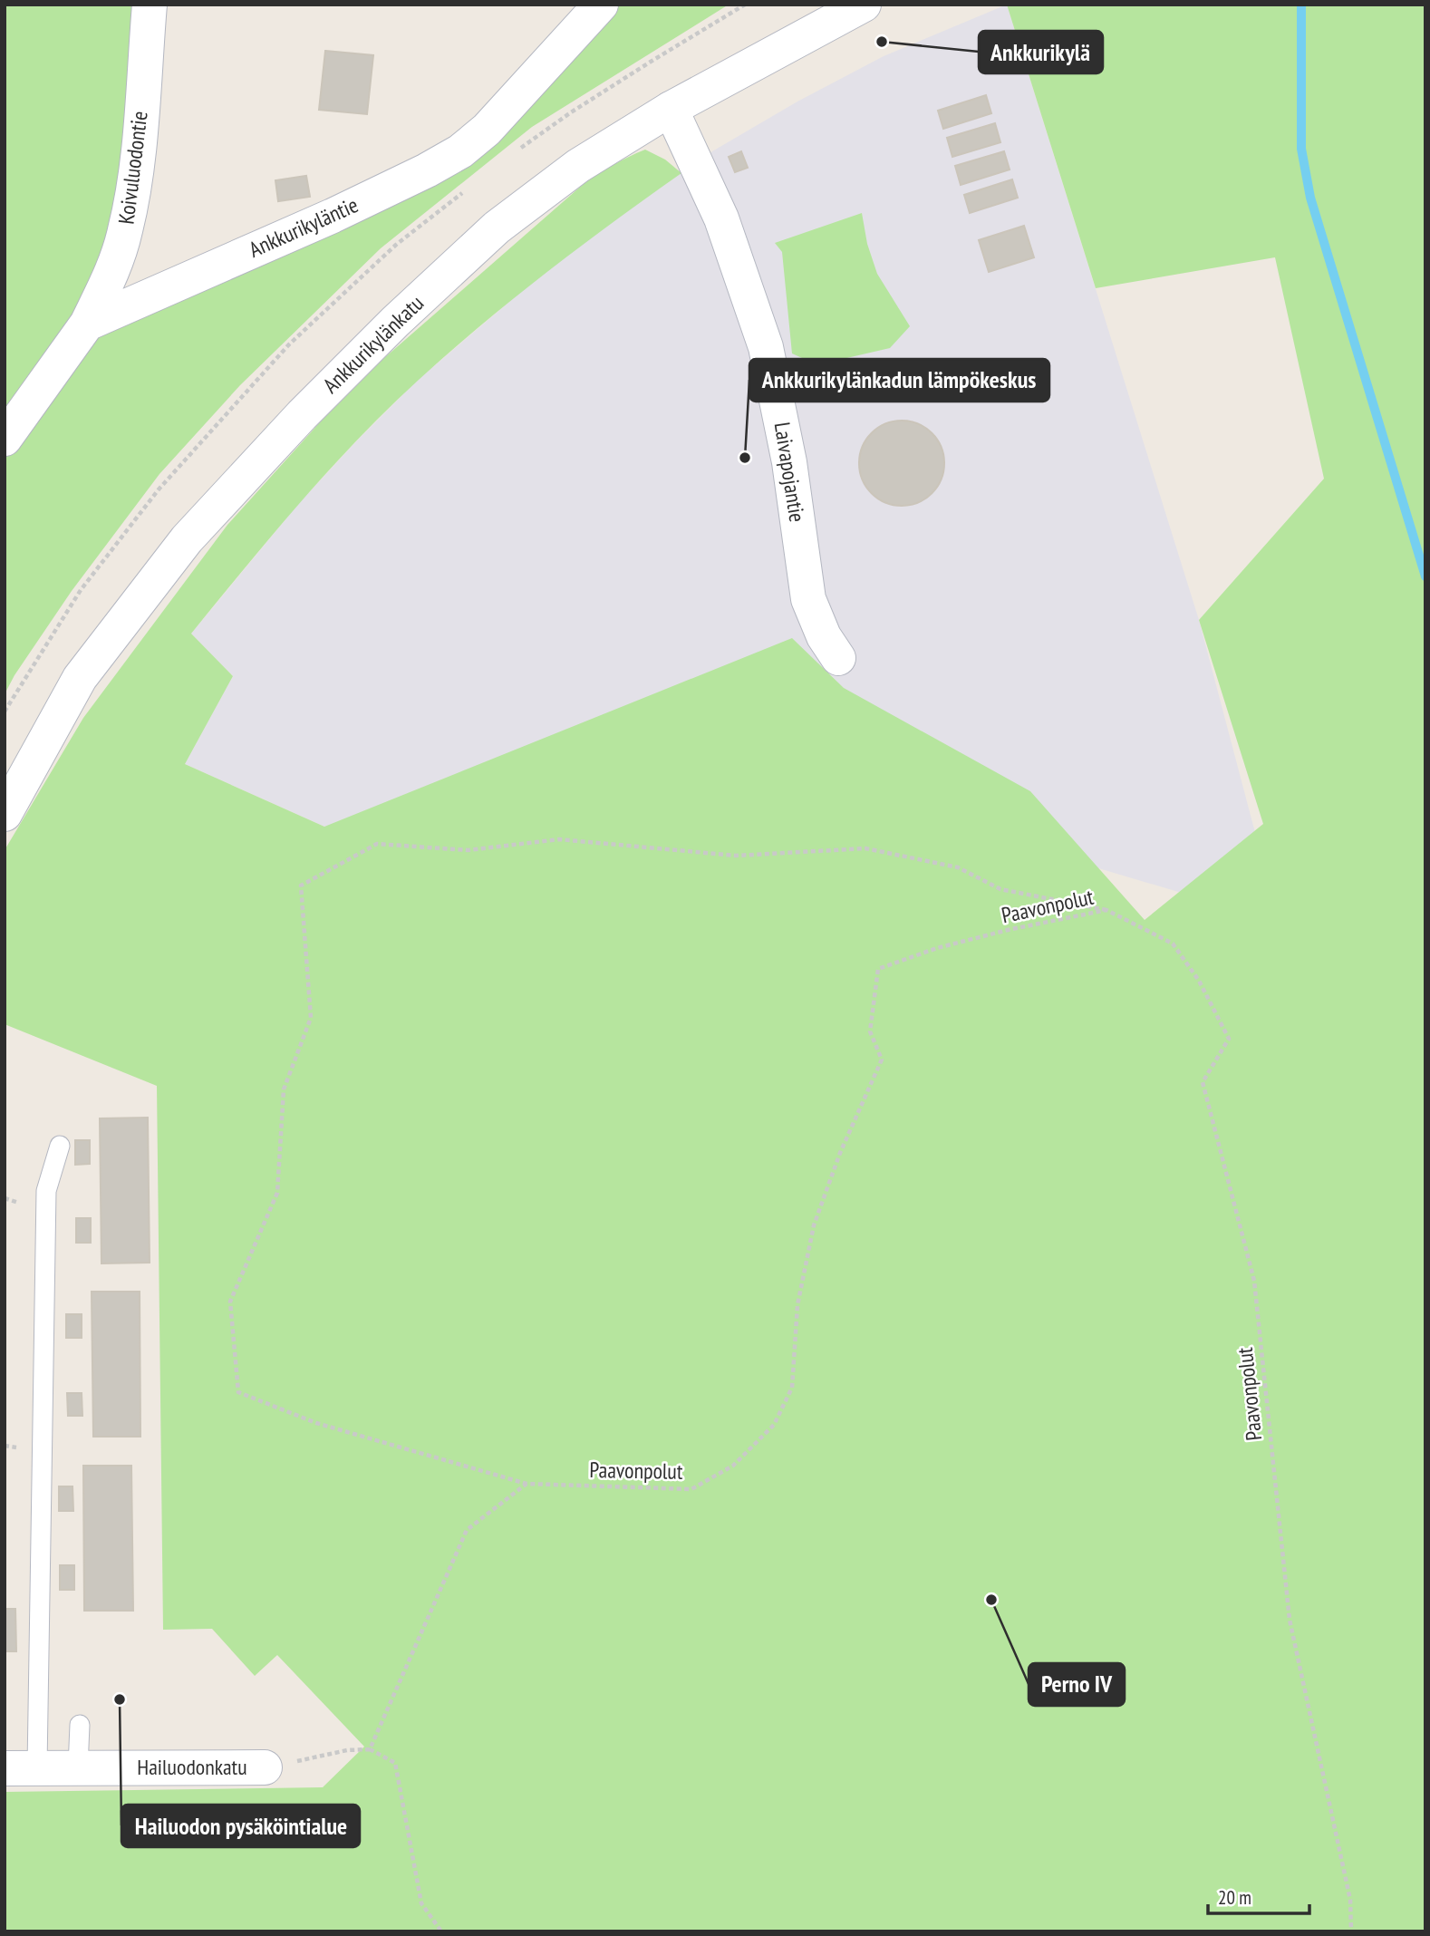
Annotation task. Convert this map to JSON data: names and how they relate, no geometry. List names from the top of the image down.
{
  "streets": {
    "street": [
      "Koivuluodontie",
      "Ankkurikyläntie",
      "Ankkurikylänkatu",
      "Laivapojantie",
      "Hailuodonkatu"
    ],
    "path": ["Paavonpolut"]
  },
  "crossings": [
    ["Koivuluodontie", "Ankkurikyläntie"],
    ["Ankkurikylänkatu", "Laivapojantie"]
  ],
  "places": [
    "Ankkurikylä",
    "Ankkurikylänkadun lämpökeskus",
    "Perno IV",
    "Hailuodon pysäköintialue"
  ],
  "scale_bar": "20 m"
}
